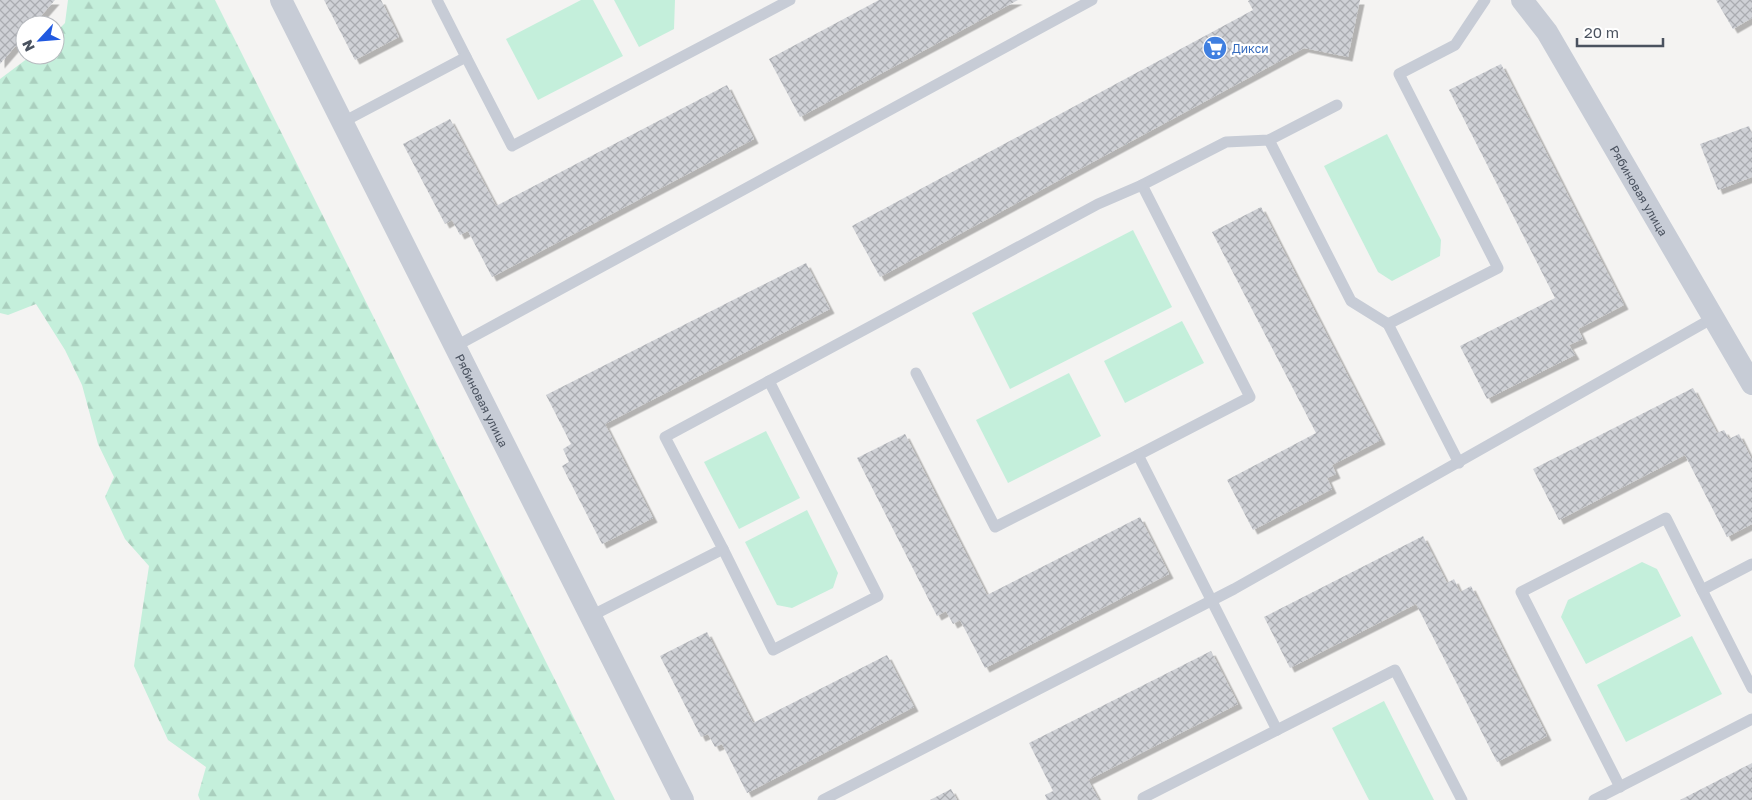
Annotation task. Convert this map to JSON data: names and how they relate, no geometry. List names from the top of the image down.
{
  "streets": {
    "street": ["Рябиновая улица"]
  },
  "places": {
    "supermarket": ["Дикси"]
  },
  "scale_bar": "20 m",
  "north": "bottom left"
}
